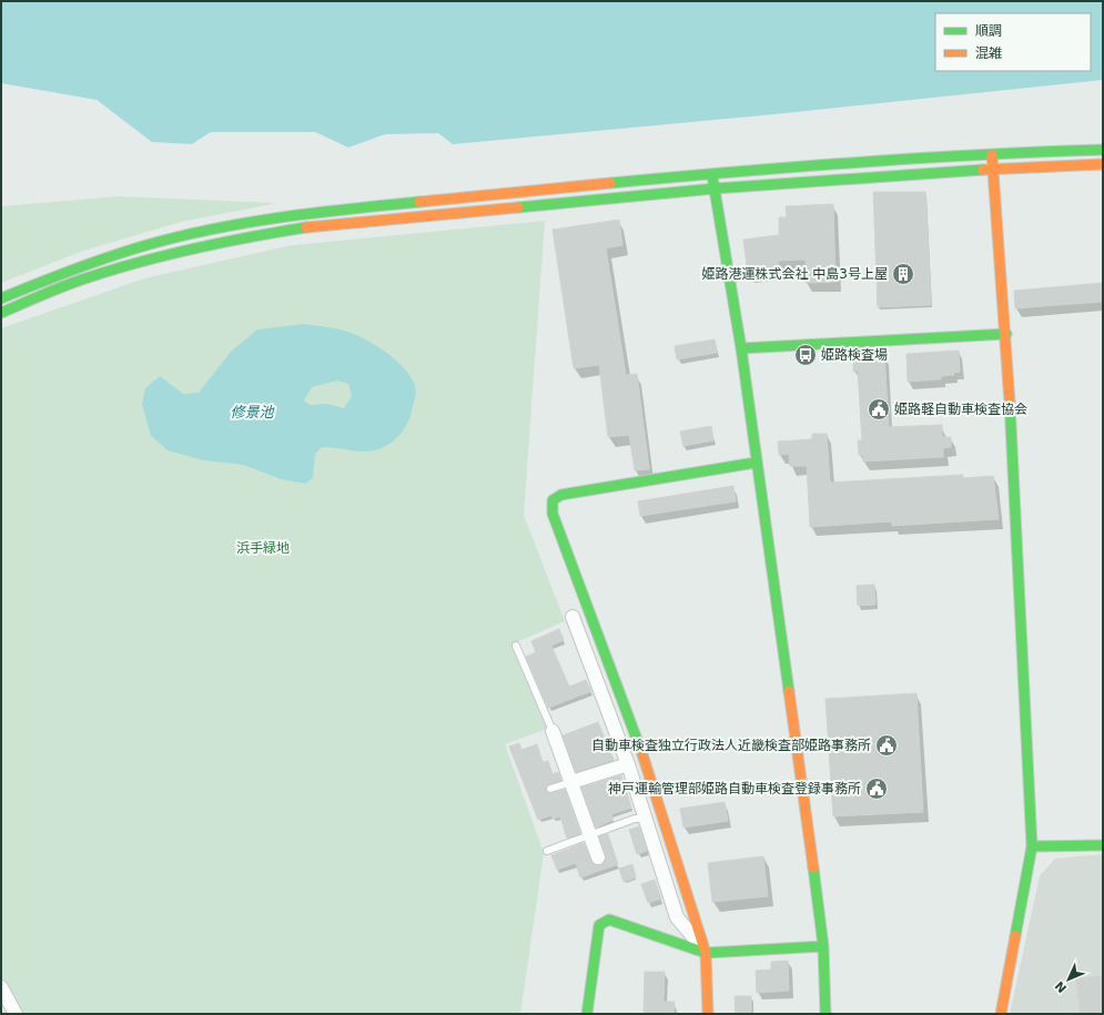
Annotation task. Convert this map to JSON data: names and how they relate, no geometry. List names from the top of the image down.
{
  "water": ["修景池"],
  "parks": ["浜手緑地"],
  "places": {
    "building": ["姫路港運株式会社 中島3号上屋"],
    "bus stop": ["姫路検査場"],
    "public building": ["姫路軽自動車検査協会", "自動車検査独立行政法人近畿検査部姫路事務所", "神戸運輸管理部姫路自動車検査登録事務所"]
  },
  "legend": ["順調", "混雑"],
  "north": "bottom left"
}
